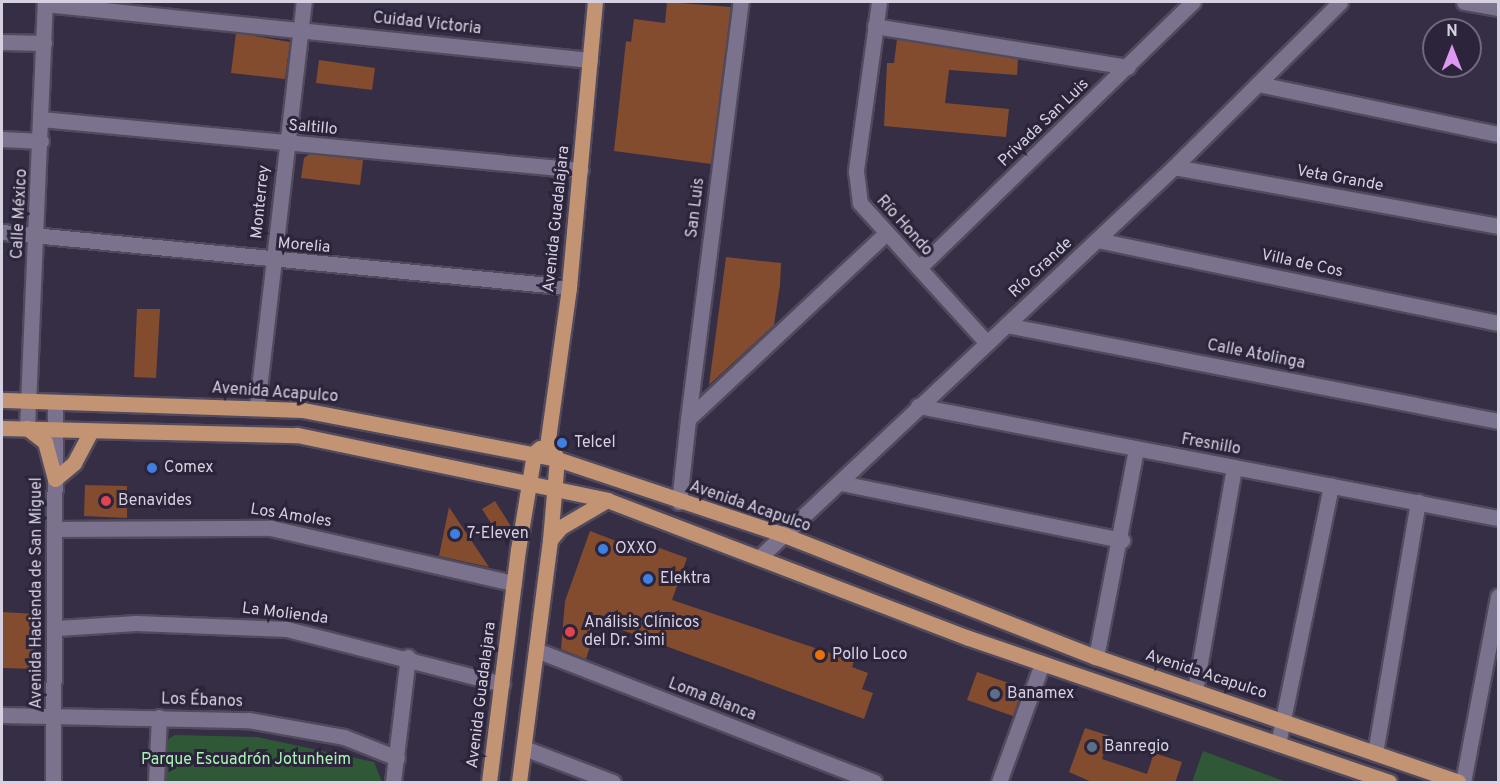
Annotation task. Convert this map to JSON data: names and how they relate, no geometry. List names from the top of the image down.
{
  "streets": {
    "main road": ["Avenida Guadalajara", "Avenida Acapulco"],
    "street": [
      "Cuidad Victoria",
      "Privada San Luis",
      "Saltillo",
      "Veta Grande",
      "Monterrey",
      "San Luis",
      "Calle México",
      "Río Hondo",
      "Morelia",
      "Villa de Cos",
      "Río Grande",
      "Calle Atolinga",
      "Fresnillo",
      "Los Amoles",
      "Avenida Hacienda de San Miguel",
      "La Molienda",
      "Loma Blanca",
      "Los Ébanos"
    ]
  },
  "crossings": [
    ["Cuidad Victoria", "Monterrey"],
    ["Cuidad Victoria", "Calle México"],
    ["Cuidad Victoria", "Avenida Guadalajara"],
    ["Privada San Luis", "Río Hondo"],
    ["Saltillo", "Monterrey"],
    ["Saltillo", "Calle México"],
    ["Saltillo", "Avenida Guadalajara"],
    ["Veta Grande", "Río Grande"],
    ["Monterrey", "Morelia"],
    ["Monterrey", "Avenida Acapulco"],
    ["Calle México", "Morelia"],
    ["Calle México", "Avenida Acapulco"],
    ["Avenida Guadalajara", "Morelia"],
    ["Avenida Guadalajara", "Avenida Acapulco"],
    ["Avenida Guadalajara", "Los Amoles"],
    ["Avenida Guadalajara", "La Molienda"],
    ["Río Hondo", "Río Grande"],
    ["Villa de Cos", "Río Grande"],
    ["Río Grande", "Calle Atolinga"],
    ["Río Grande", "Avenida Acapulco"],
    ["Río Grande", "Fresnillo"],
    ["Avenida Acapulco", "Avenida Hacienda de San Miguel"],
    ["Los Amoles", "Avenida Hacienda de San Miguel"],
    ["Avenida Hacienda de San Miguel", "La Molienda"],
    ["Avenida Hacienda de San Miguel", "Los Ébanos"]
  ],
  "parks": ["Parque Escuadrón Jotunheim"],
  "places": [
    "Telcel",
    "Comex",
    "Benavides",
    "7-Eleven",
    "OXXO",
    "Elektra",
    "Análisis Clínicos del Dr. Simi",
    "Pollo Loco",
    "Banamex",
    "Banregio"
  ],
  "north": "top"
}
